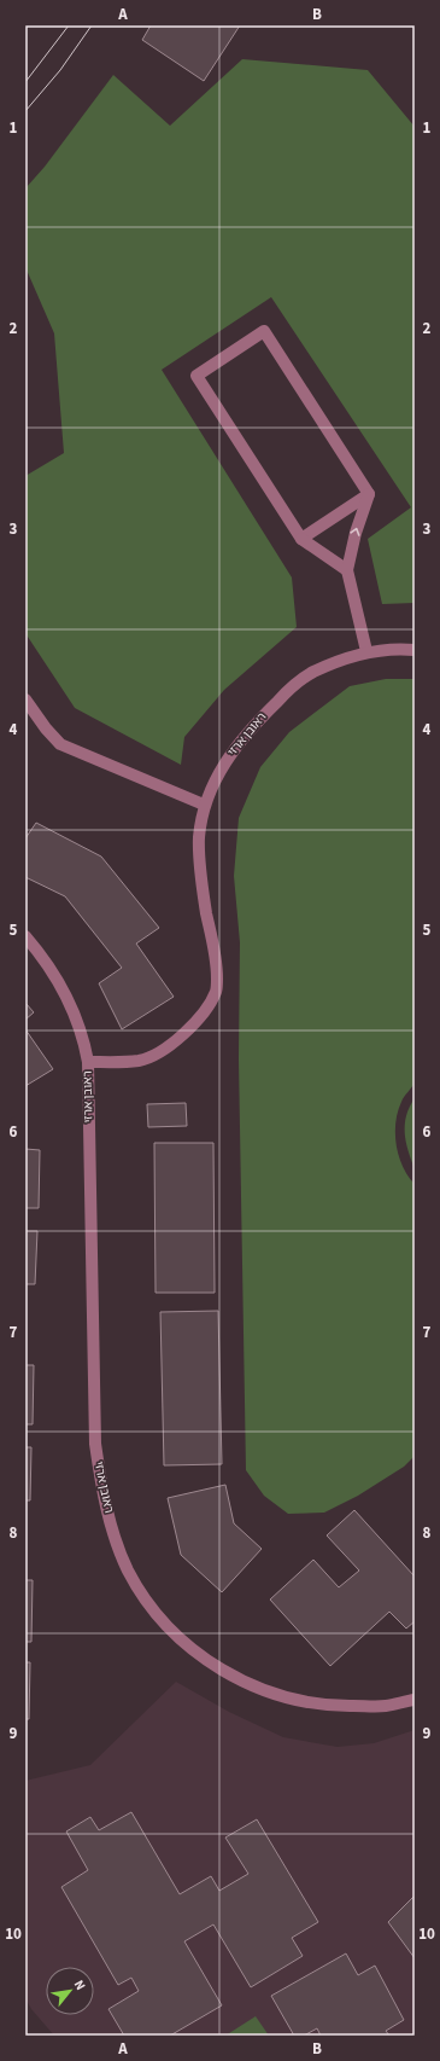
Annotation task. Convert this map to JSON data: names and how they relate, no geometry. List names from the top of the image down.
{
  "streets": {
    "street": ["ראובן ארזי"]
  },
  "north": "top right",
  "grid": {
    "columns": ["A", "B"],
    "rows": [
      "1",
      "2",
      "3",
      "4",
      "5",
      "6",
      "7",
      "8",
      "9",
      "10"
    ]
  }
}
